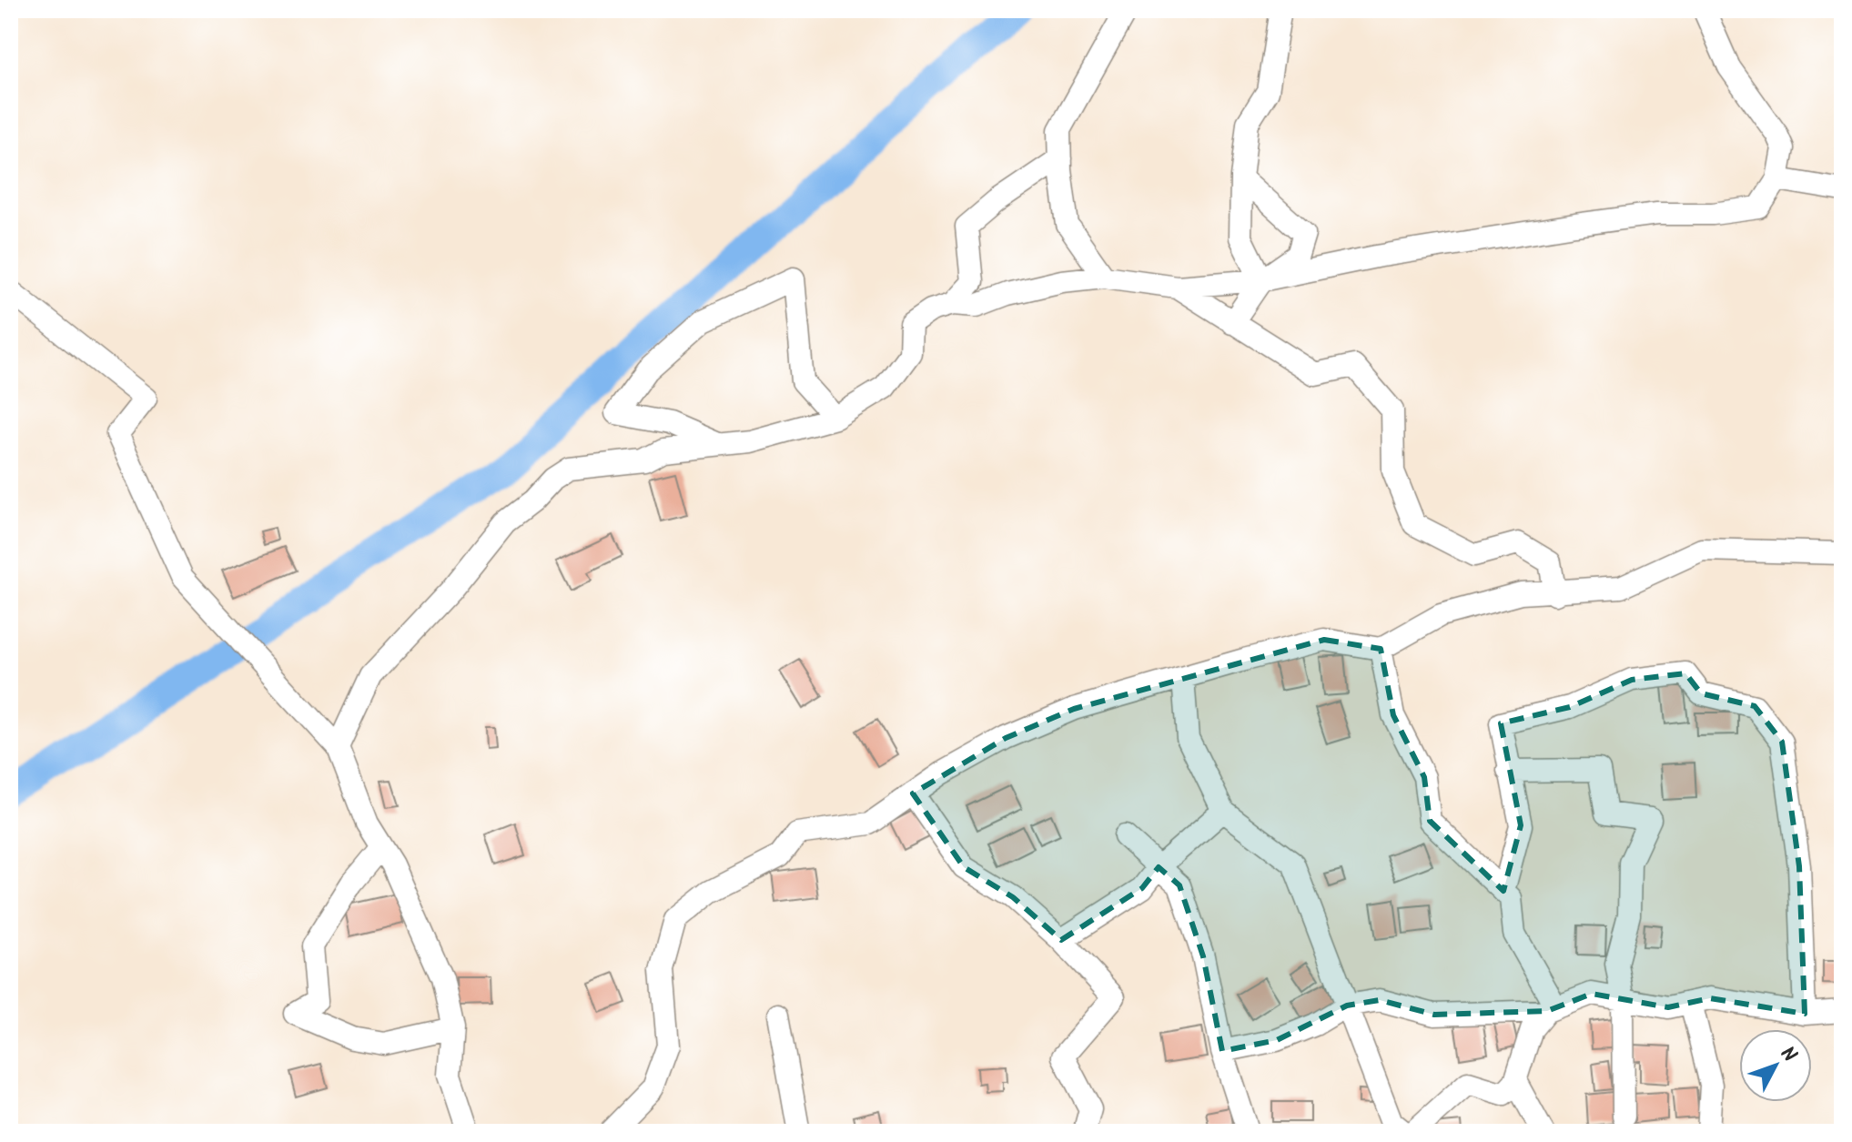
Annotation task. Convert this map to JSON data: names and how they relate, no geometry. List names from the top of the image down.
{
  "north": "top right"
}
